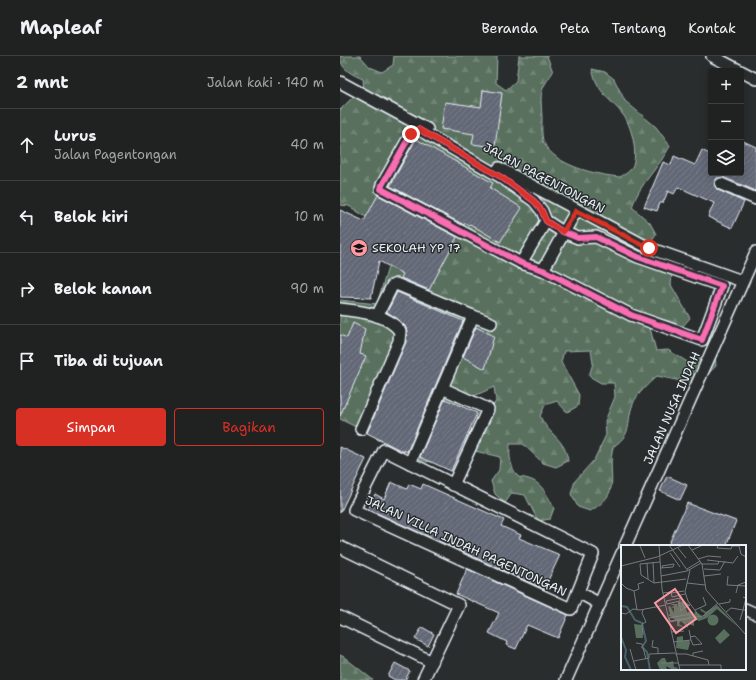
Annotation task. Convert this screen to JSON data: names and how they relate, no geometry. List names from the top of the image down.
{
  "streets": {
    "street": ["JALAN PAGENTONGAN", "JALAN NUSA INDAH", "JALAN VILLA INDAH PAGENTONGAN"]
  },
  "crossings": [
    ["JALAN PAGENTONGAN", "JALAN NUSA INDAH"]
  ],
  "places": {
    "school or university": ["SEKOLAH YP 17"]
  },
  "page": {
    "header": "Mapleaf",
    "nav": [
      "Beranda",
      "Peta",
      "Tentang",
      "Kontak"
    ],
    "heading": ["2 mnt", "Jalan kaki · 140 m"],
    "map_buttons": ["+", "−"],
    "list": [
      ["Lurus", "Jalan Pagentongan", "40 m"],
      ["Belok kiri", "10 m"],
      ["Belok kanan", "90 m"],
      "Tiba di tujuan"
    ],
    "buttons": ["Simpan", "Bagikan"]
  }
}
